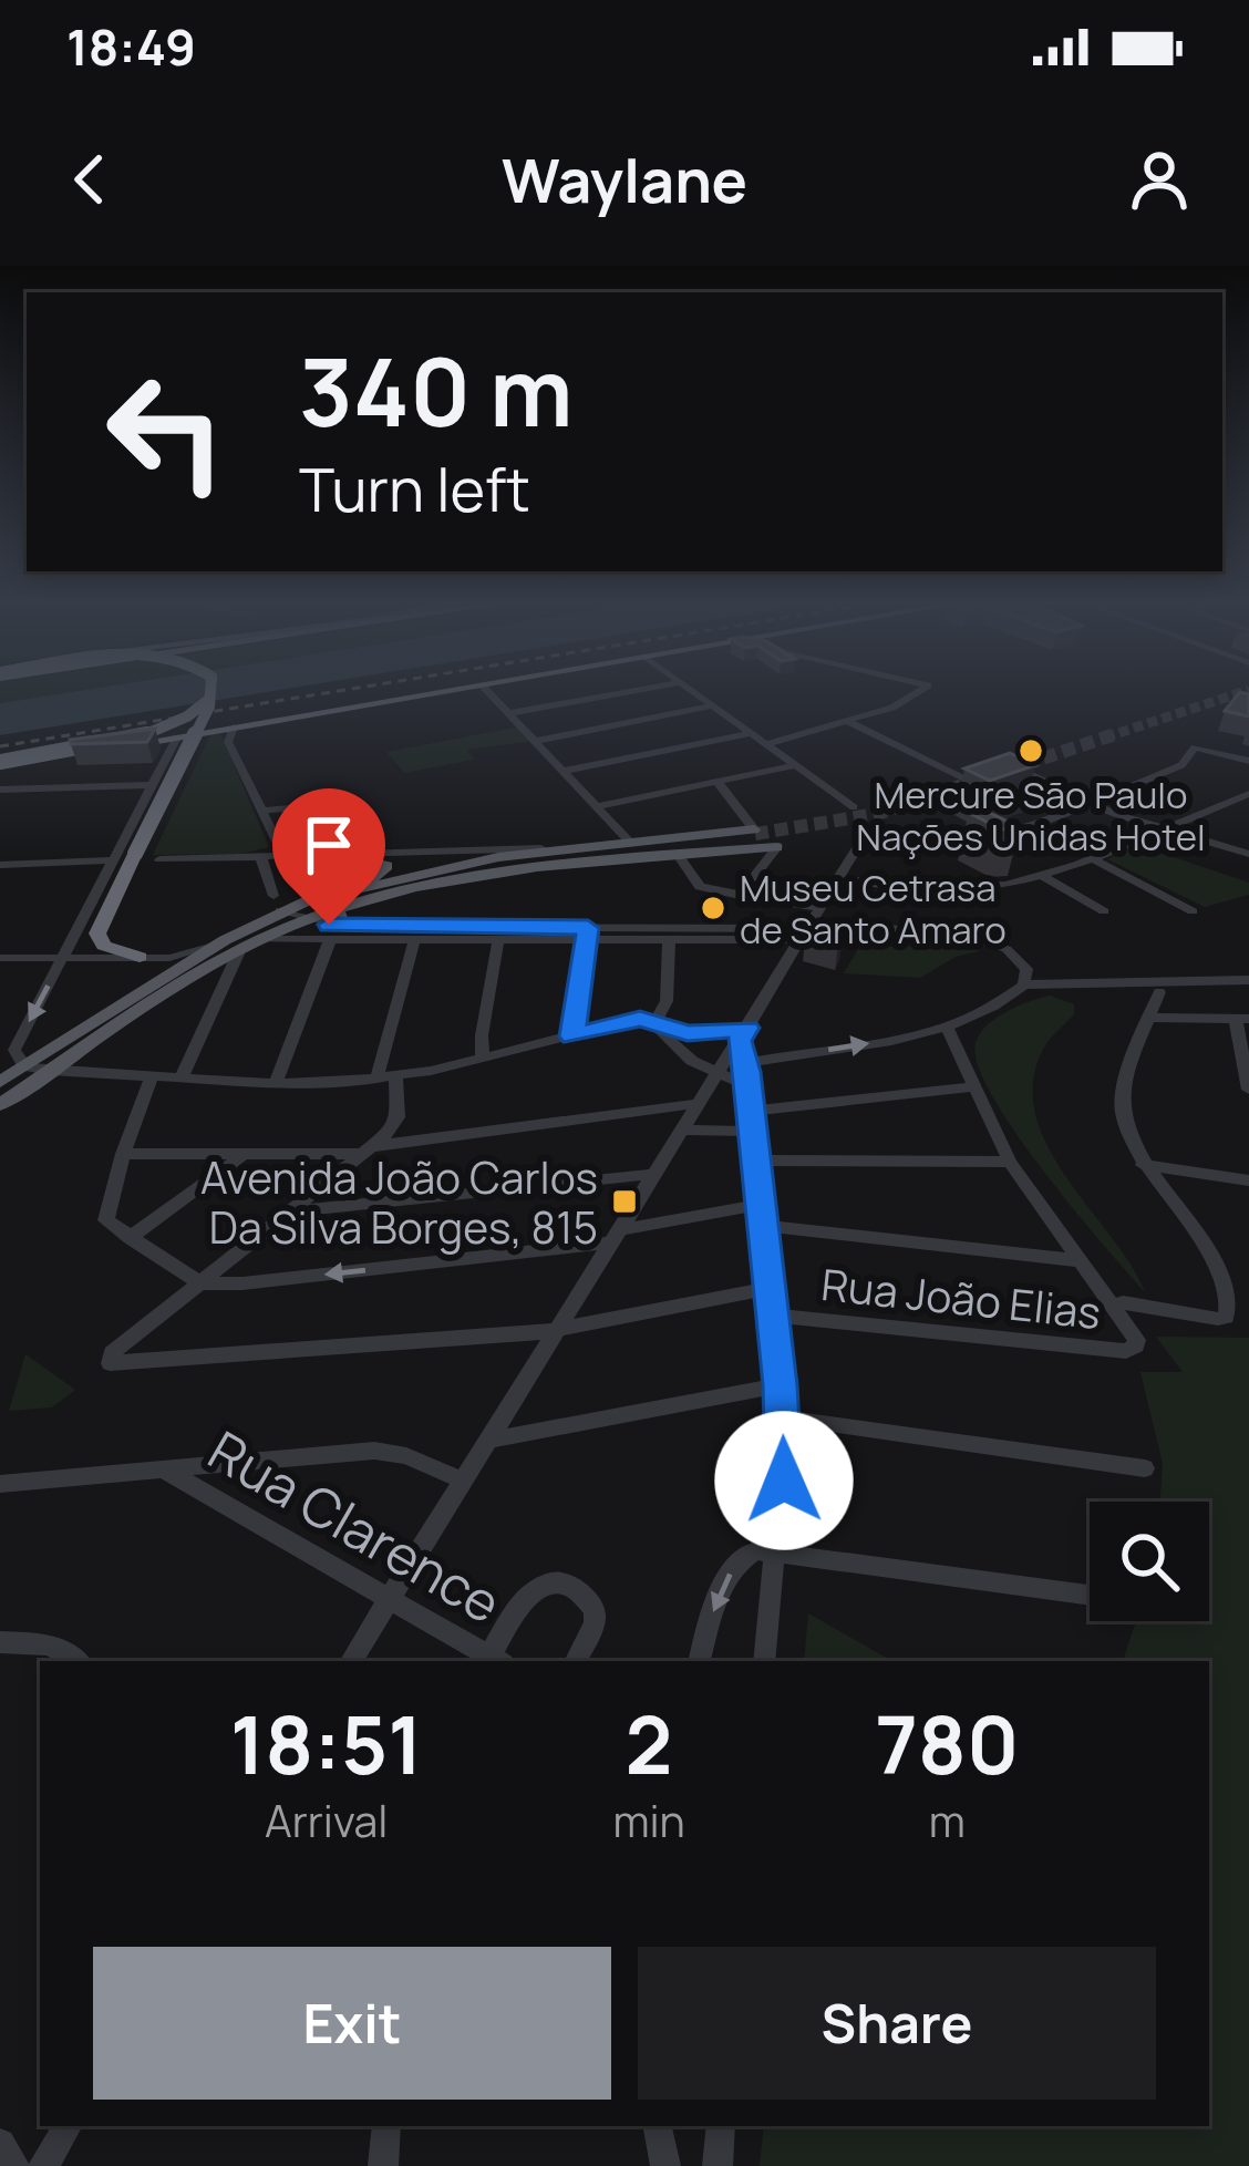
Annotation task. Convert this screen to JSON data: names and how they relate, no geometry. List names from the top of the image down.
{
  "streets": {
    "street": ["Rua João Elias", "Rua Clarence"]
  },
  "places": {
    "other": ["Mercure São Paulo Nações Unidas Hotel", "Museu Cetrasa de Santo Amaro"],
    "transit": ["Avenida João Carlos Da Silva Borges, 815"]
  },
  "page": {
    "status": "18:49",
    "header": "Waylane",
    "turn": ["340 m", "Turn left"],
    "eta": [
      "18:51",
      "Arrival",
      "2",
      "min",
      "780",
      "m"
    ],
    "buttons": ["Exit", "Share"]
  }
}
